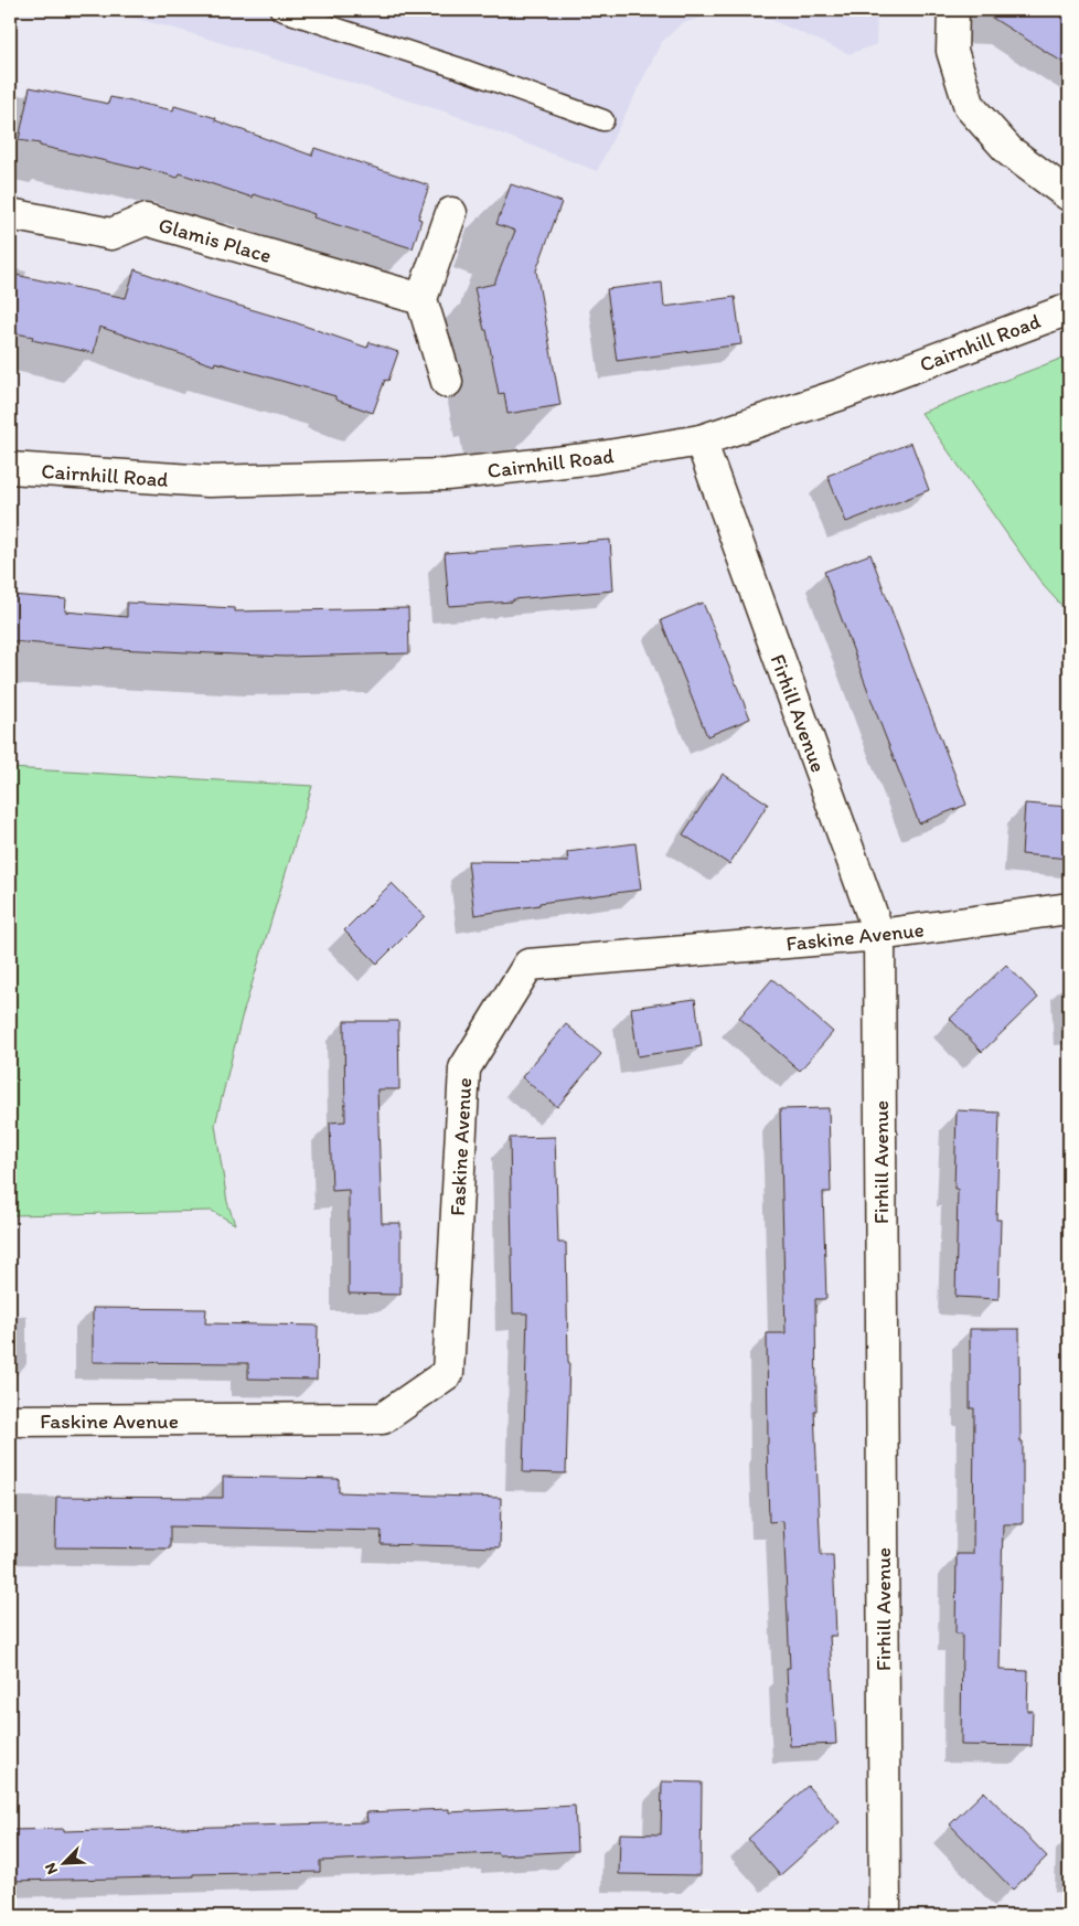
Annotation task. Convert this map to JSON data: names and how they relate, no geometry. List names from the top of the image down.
{
  "streets": {
    "street": [
      "Glamis Place",
      "Cairnhill Road",
      "Firhill Avenue",
      "Faskine Avenue"
    ]
  },
  "crossings": [
    ["Cairnhill Road", "Firhill Avenue"],
    ["Firhill Avenue", "Faskine Avenue"]
  ],
  "north": "bottom left"
}
